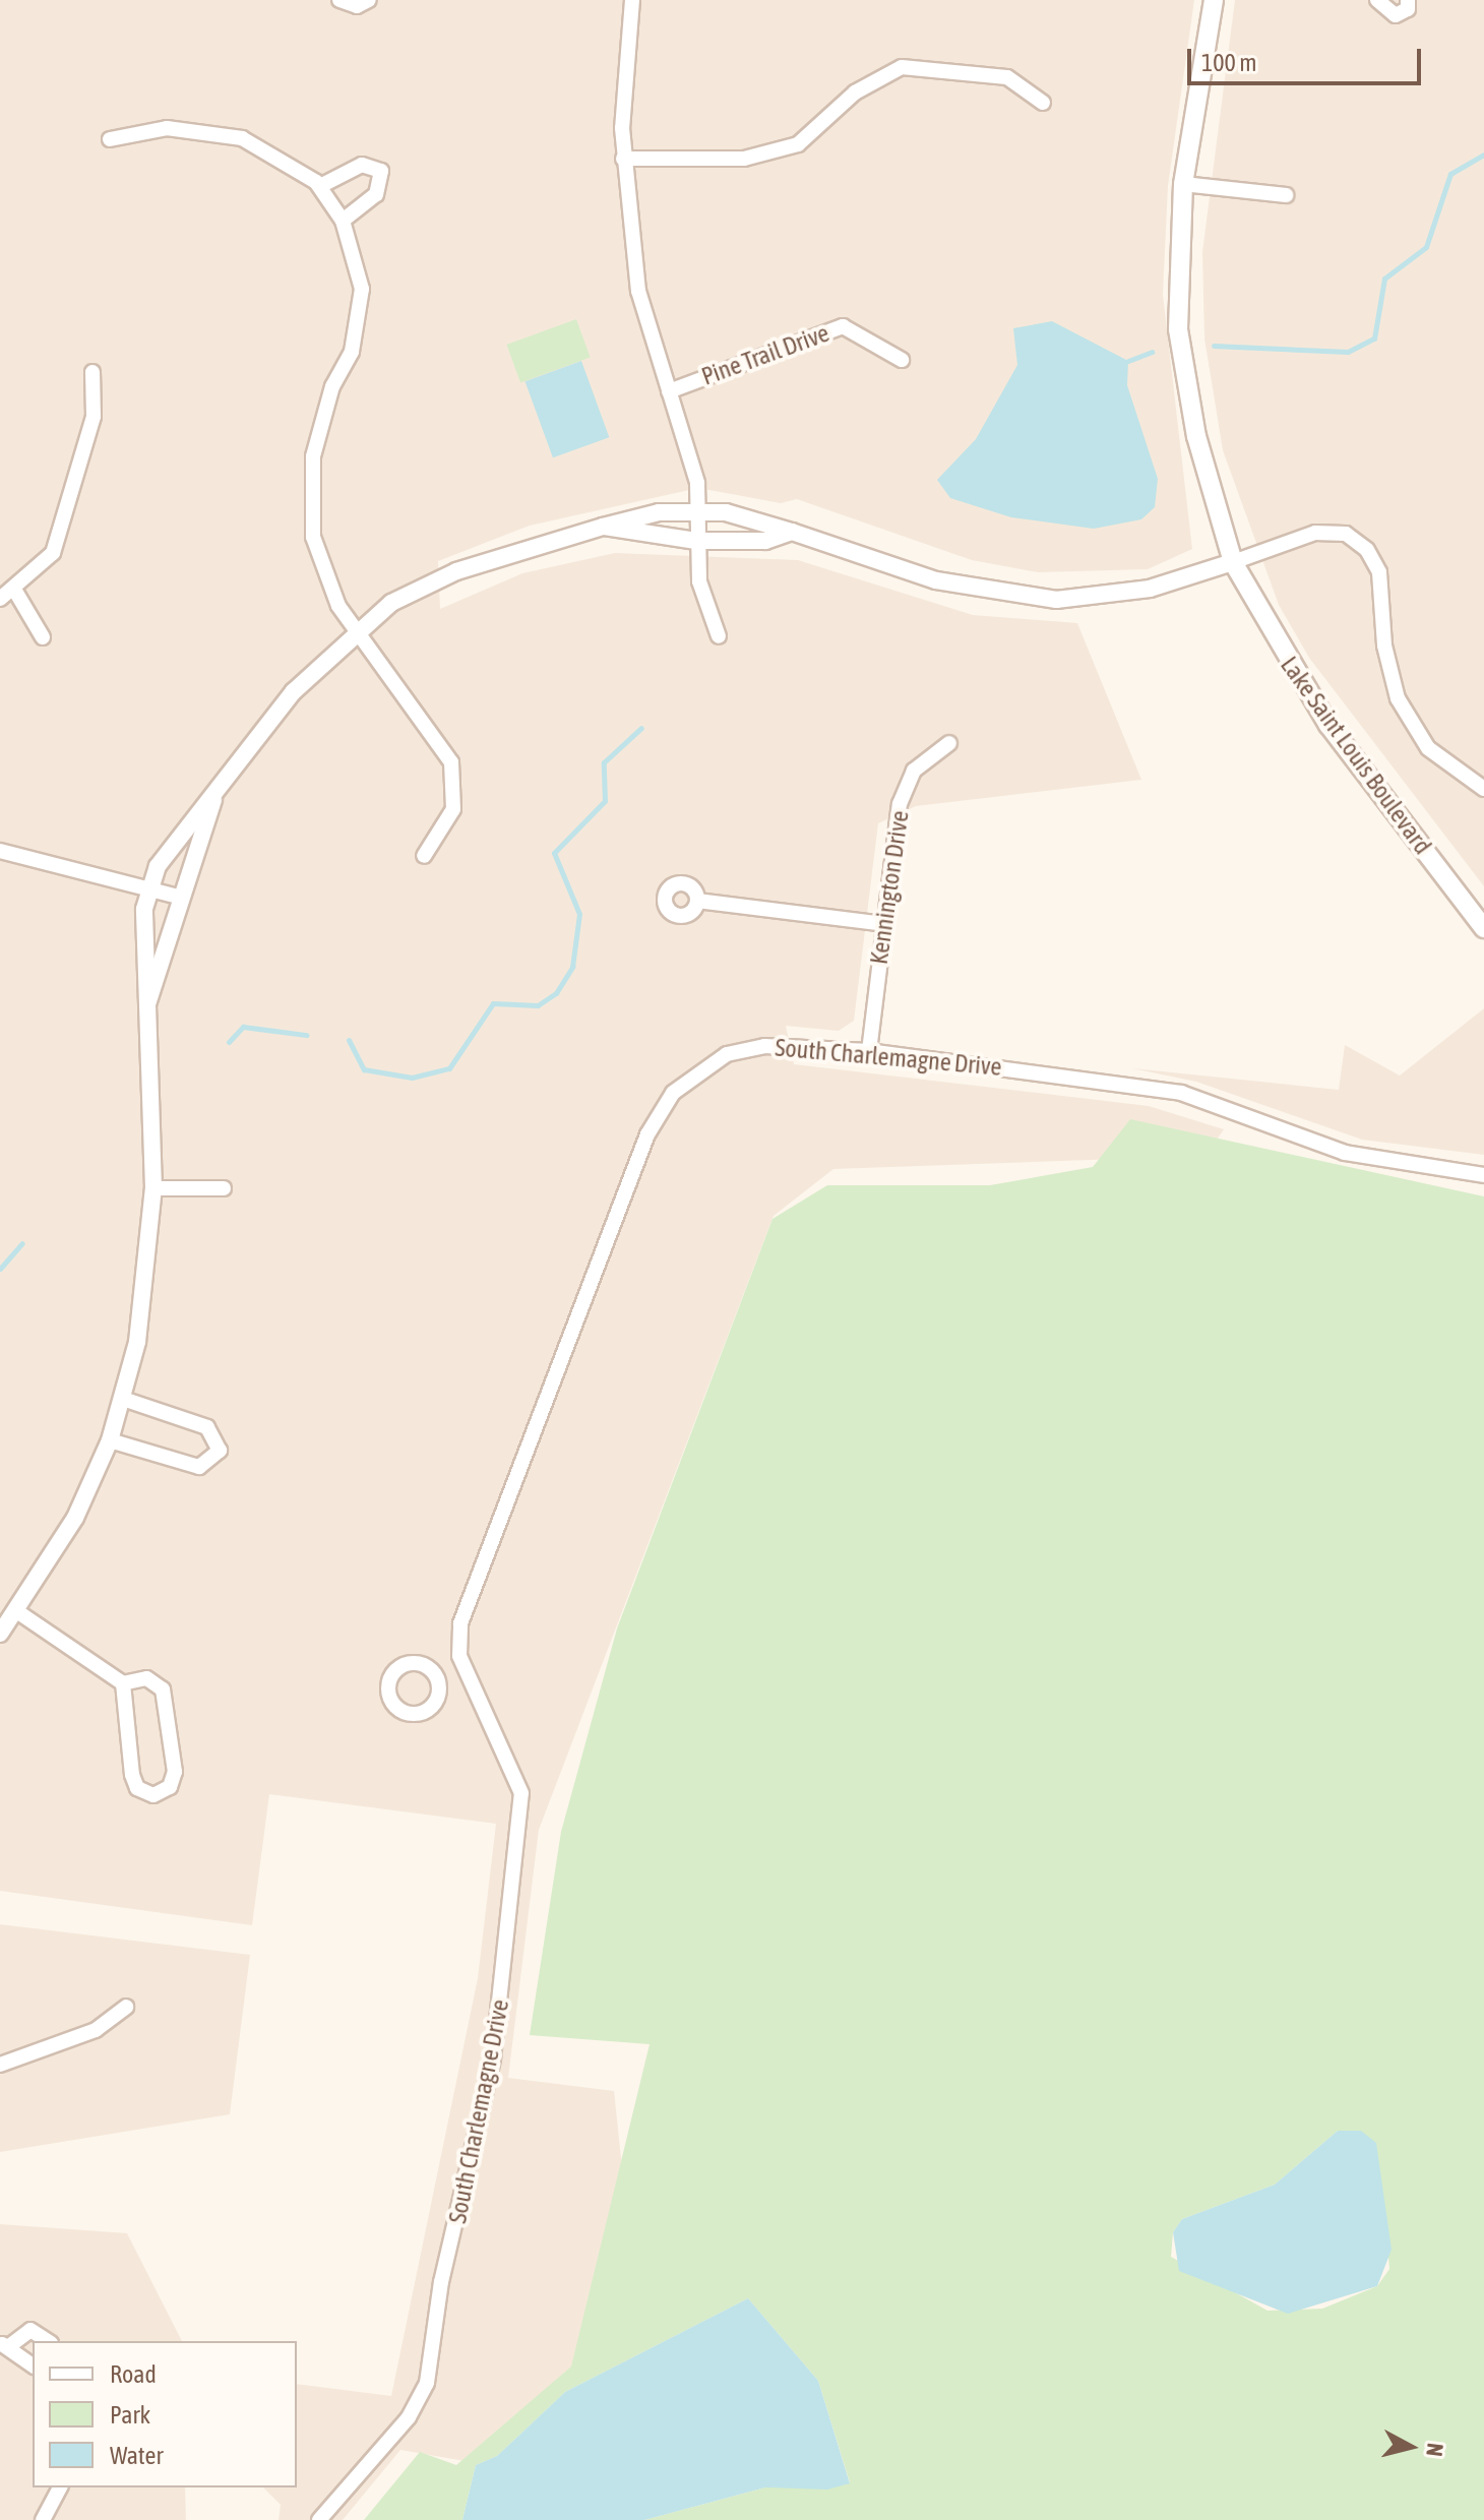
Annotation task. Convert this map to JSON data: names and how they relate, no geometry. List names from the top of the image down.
{
  "streets": {
    "main road": ["Lake Saint Louis Boulevard"],
    "street": ["Pine Trail Drive", "Kennington Drive", "South Charlemagne Drive"]
  },
  "crossings": [
    ["Kennington Drive", "South Charlemagne Drive"]
  ],
  "legend": ["Road", "Park", "Water"],
  "scale_bar": "100 m",
  "north": "right"
}
